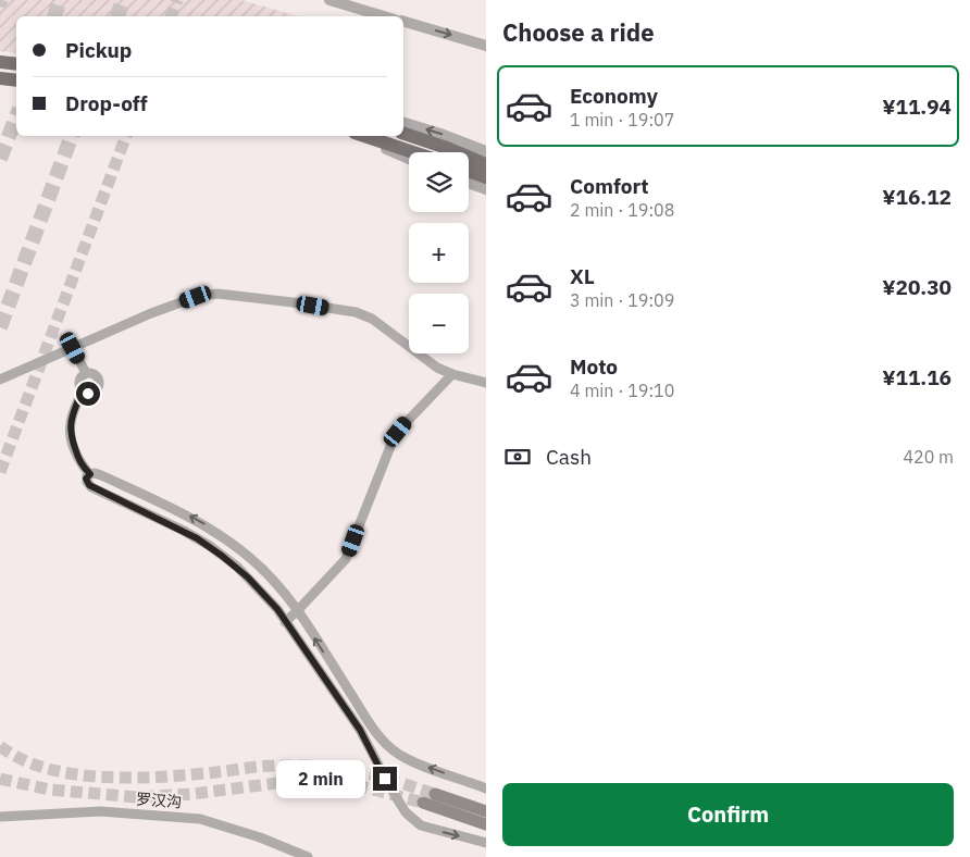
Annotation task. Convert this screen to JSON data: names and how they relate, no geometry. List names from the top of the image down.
{
  "streets": {
    "street": ["罗汉沟"]
  },
  "page": {
    "heading": "Choose a ride",
    "banner": ["Pickup", "Drop-off"],
    "list": [
      {
        "name": "Economy",
        "note": "1 min · 19:07",
        "value": "¥11.94"
      },
      {
        "name": "Comfort",
        "note": "2 min · 19:08",
        "value": "¥16.12"
      },
      {
        "name": "XL",
        "note": "3 min · 19:09",
        "value": "¥20.30"
      },
      {
        "name": "Moto",
        "note": "4 min · 19:10",
        "value": "¥11.16"
      }
    ],
    "map_buttons": ["+", "−"],
    "pay": ["Cash", "420 m"],
    "bubble": "2 min",
    "buttons": "Confirm"
  }
}
